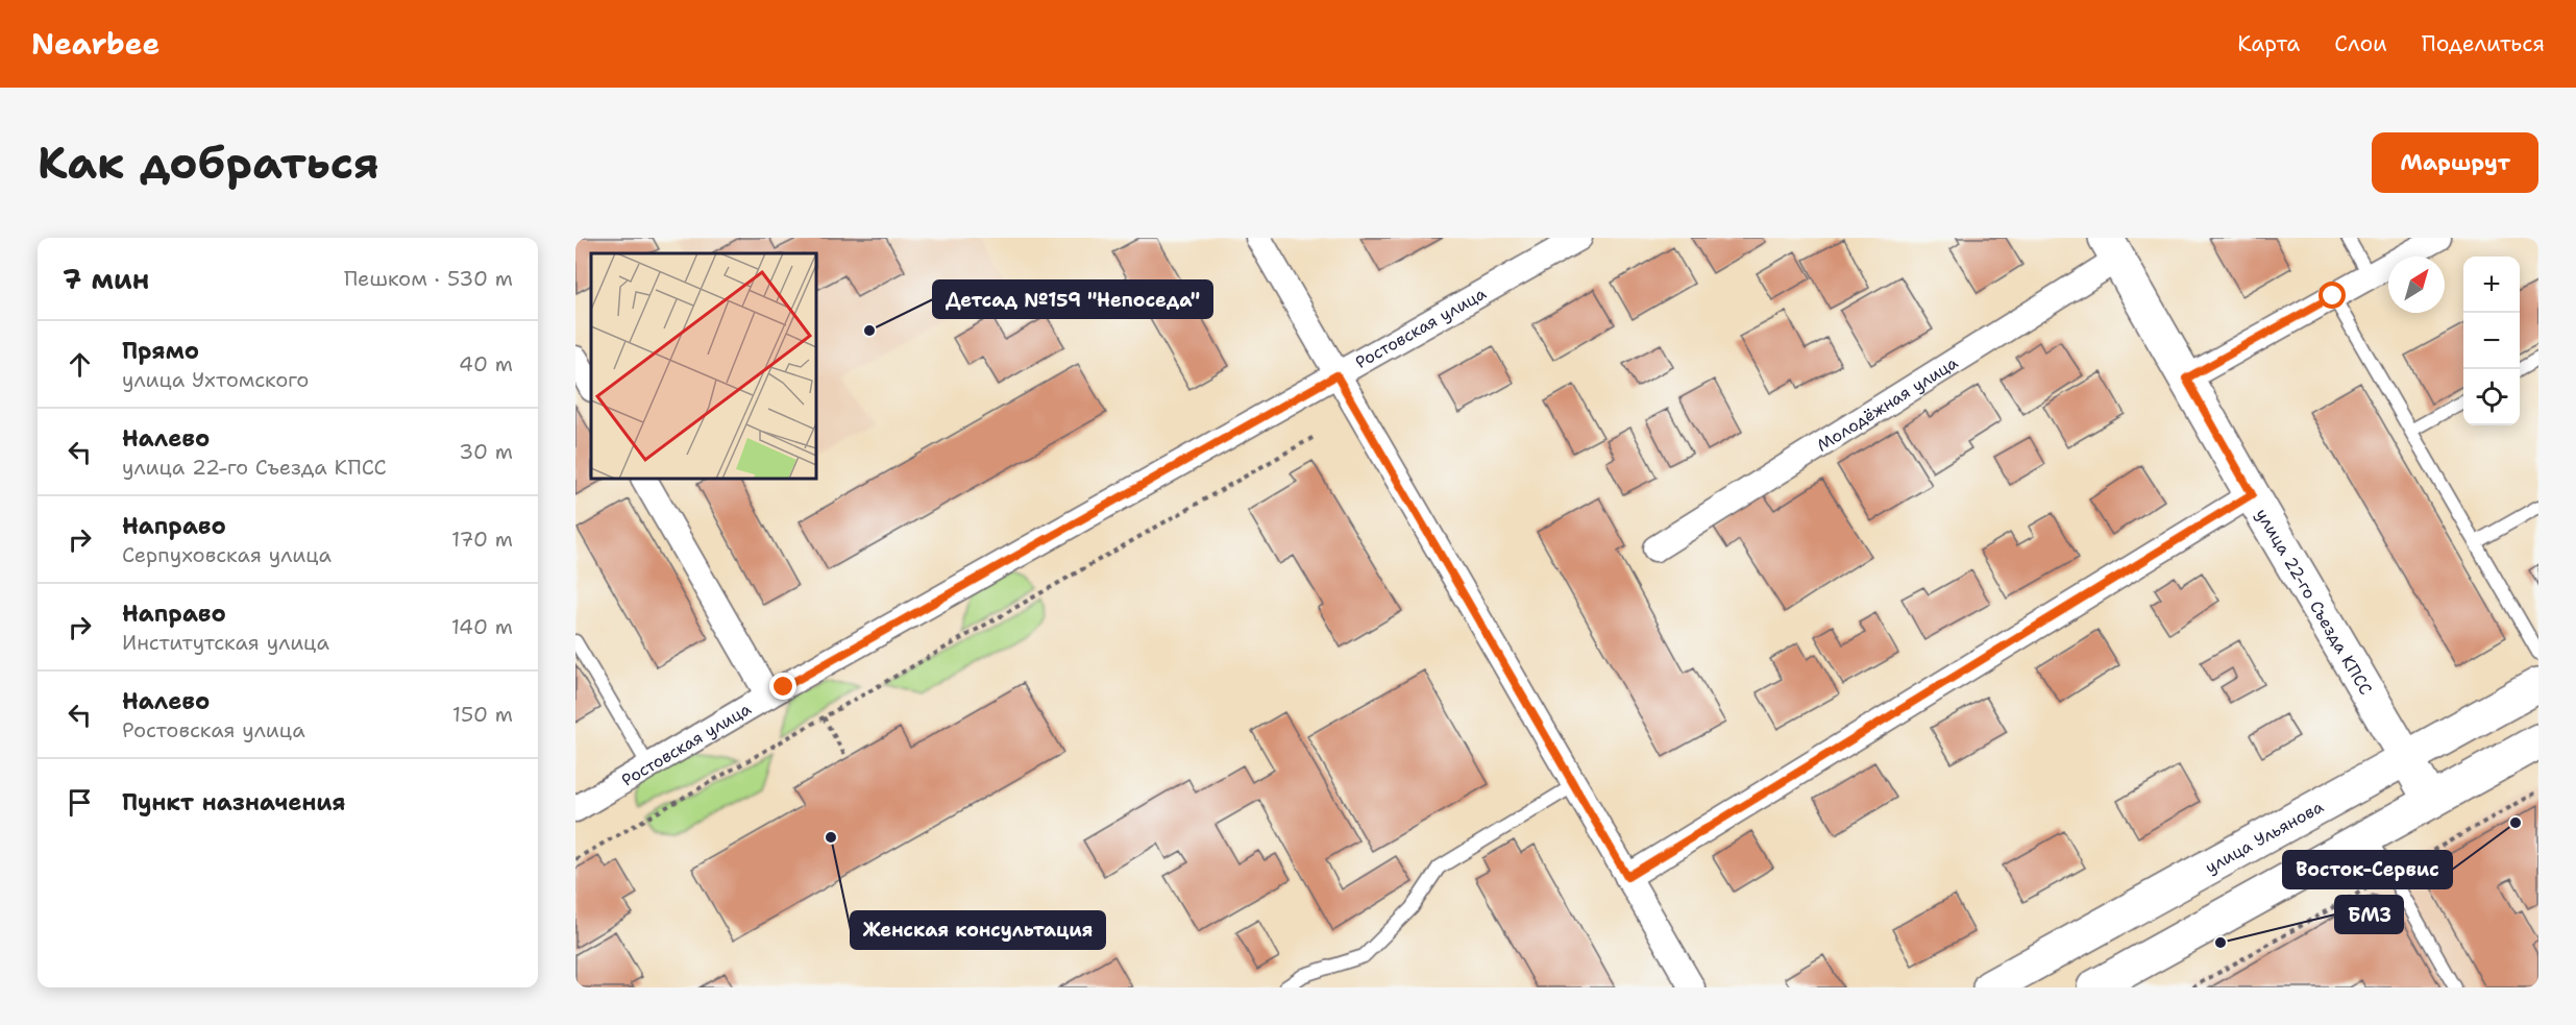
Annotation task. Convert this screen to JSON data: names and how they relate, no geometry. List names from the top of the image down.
{
  "streets": {
    "main road": ["улица 22-го Съезда КПСС", "улица Ульянова"],
    "street": ["Ростовская улица", "Молодёжная улица"]
  },
  "crossings": [
    ["Молодёжная улица", "улица 22-го Съезда КПСС"],
    ["улица 22-го Съезда КПСС", "улица Ульянова"]
  ],
  "places": [
    "Детсад №159 \"Непоседа\"",
    "Восток-Сервис",
    "Женская консультация",
    "БМЗ"
  ],
  "north": "top right",
  "page": {
    "header": "Nearbee",
    "nav": ["Карта", "Слои", "Поделиться"],
    "buttons": "Маршрут",
    "title": "Как добраться",
    "heading": ["7 мин", "Пешком · 530 m"],
    "map_buttons": ["+", "−"],
    "list": [
      ["Прямо", "улица Ухтомского", "40 m"],
      ["Налево", "улица 22-го Съезда КПСС", "30 m"],
      ["Направо", "Серпуховская улица", "170 m"],
      ["Направо", "Институтская улица", "140 m"],
      ["Налево", "Ростовская улица", "150 m"],
      "Пункт назначения"
    ]
  }
}
